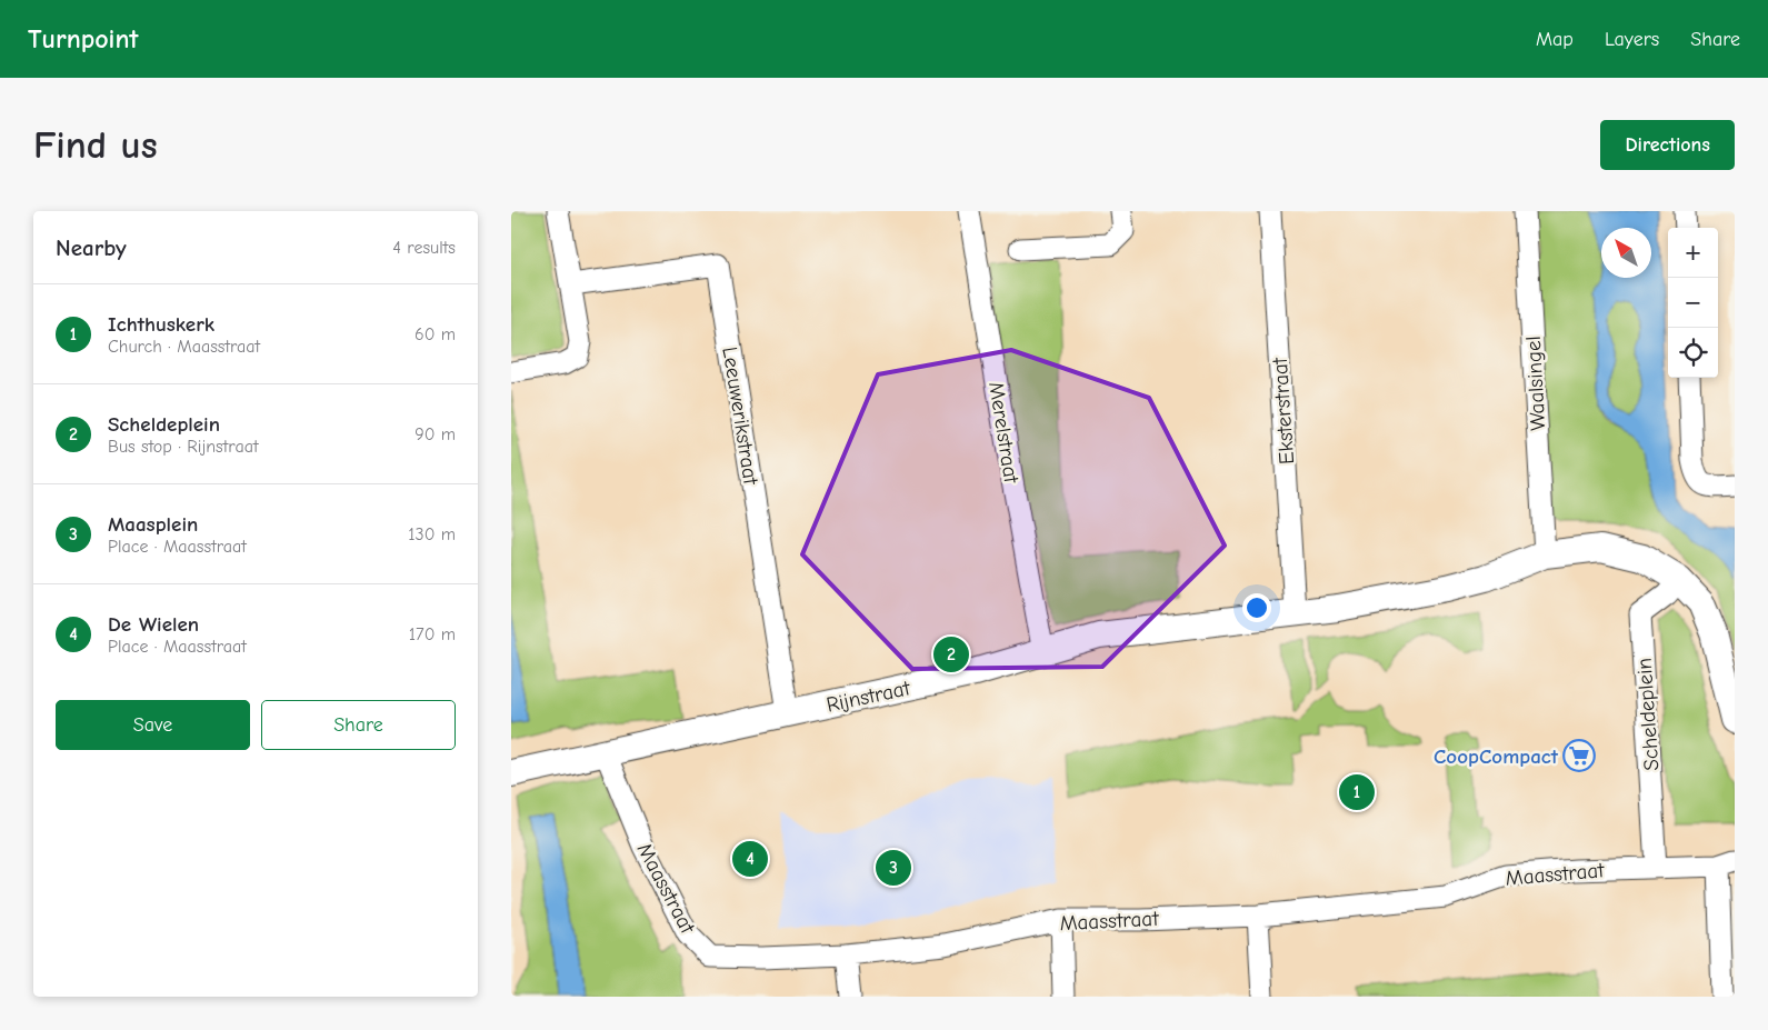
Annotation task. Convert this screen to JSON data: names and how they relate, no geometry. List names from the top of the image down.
{
  "streets": {
    "street": [
      "Waalsingel",
      "Eksterstraat",
      "Leeuwerikstraat",
      "Merelstraat",
      "Rijnstraat",
      "Scheldeplein",
      "Maasstraat"
    ]
  },
  "crossings": [
    ["Waalsingel", "Rijnstraat"],
    ["Eksterstraat", "Rijnstraat"],
    ["Leeuwerikstraat", "Rijnstraat"],
    ["Merelstraat", "Rijnstraat"],
    ["Rijnstraat", "Maasstraat"],
    ["Scheldeplein", "Maasstraat"]
  ],
  "places": {
    "supermarket": ["CoopCompact"]
  },
  "north": "top left",
  "page": {
    "header": "Turnpoint",
    "nav": ["Map", "Layers", "Share"],
    "buttons": [
      "Directions",
      ["Save", "Share"]
    ],
    "title": "Find us",
    "heading": ["Nearby", "4 results"],
    "map_buttons": ["+", "−"],
    "list": [
      {
        "mark": "1",
        "name": "Ichthuskerk",
        "note": "Church · Maasstraat",
        "value": "60 m"
      },
      {
        "mark": "2",
        "name": "Scheldeplein",
        "note": "Bus stop · Rijnstraat",
        "value": "90 m"
      },
      {
        "mark": "3",
        "name": "Maasplein",
        "note": "Place · Maasstraat",
        "value": "130 m"
      },
      {
        "mark": "4",
        "name": "De Wielen",
        "note": "Place · Maasstraat",
        "value": "170 m"
      }
    ],
    "pins": [
      "2",
      "1",
      "4",
      "3"
    ]
  }
}
